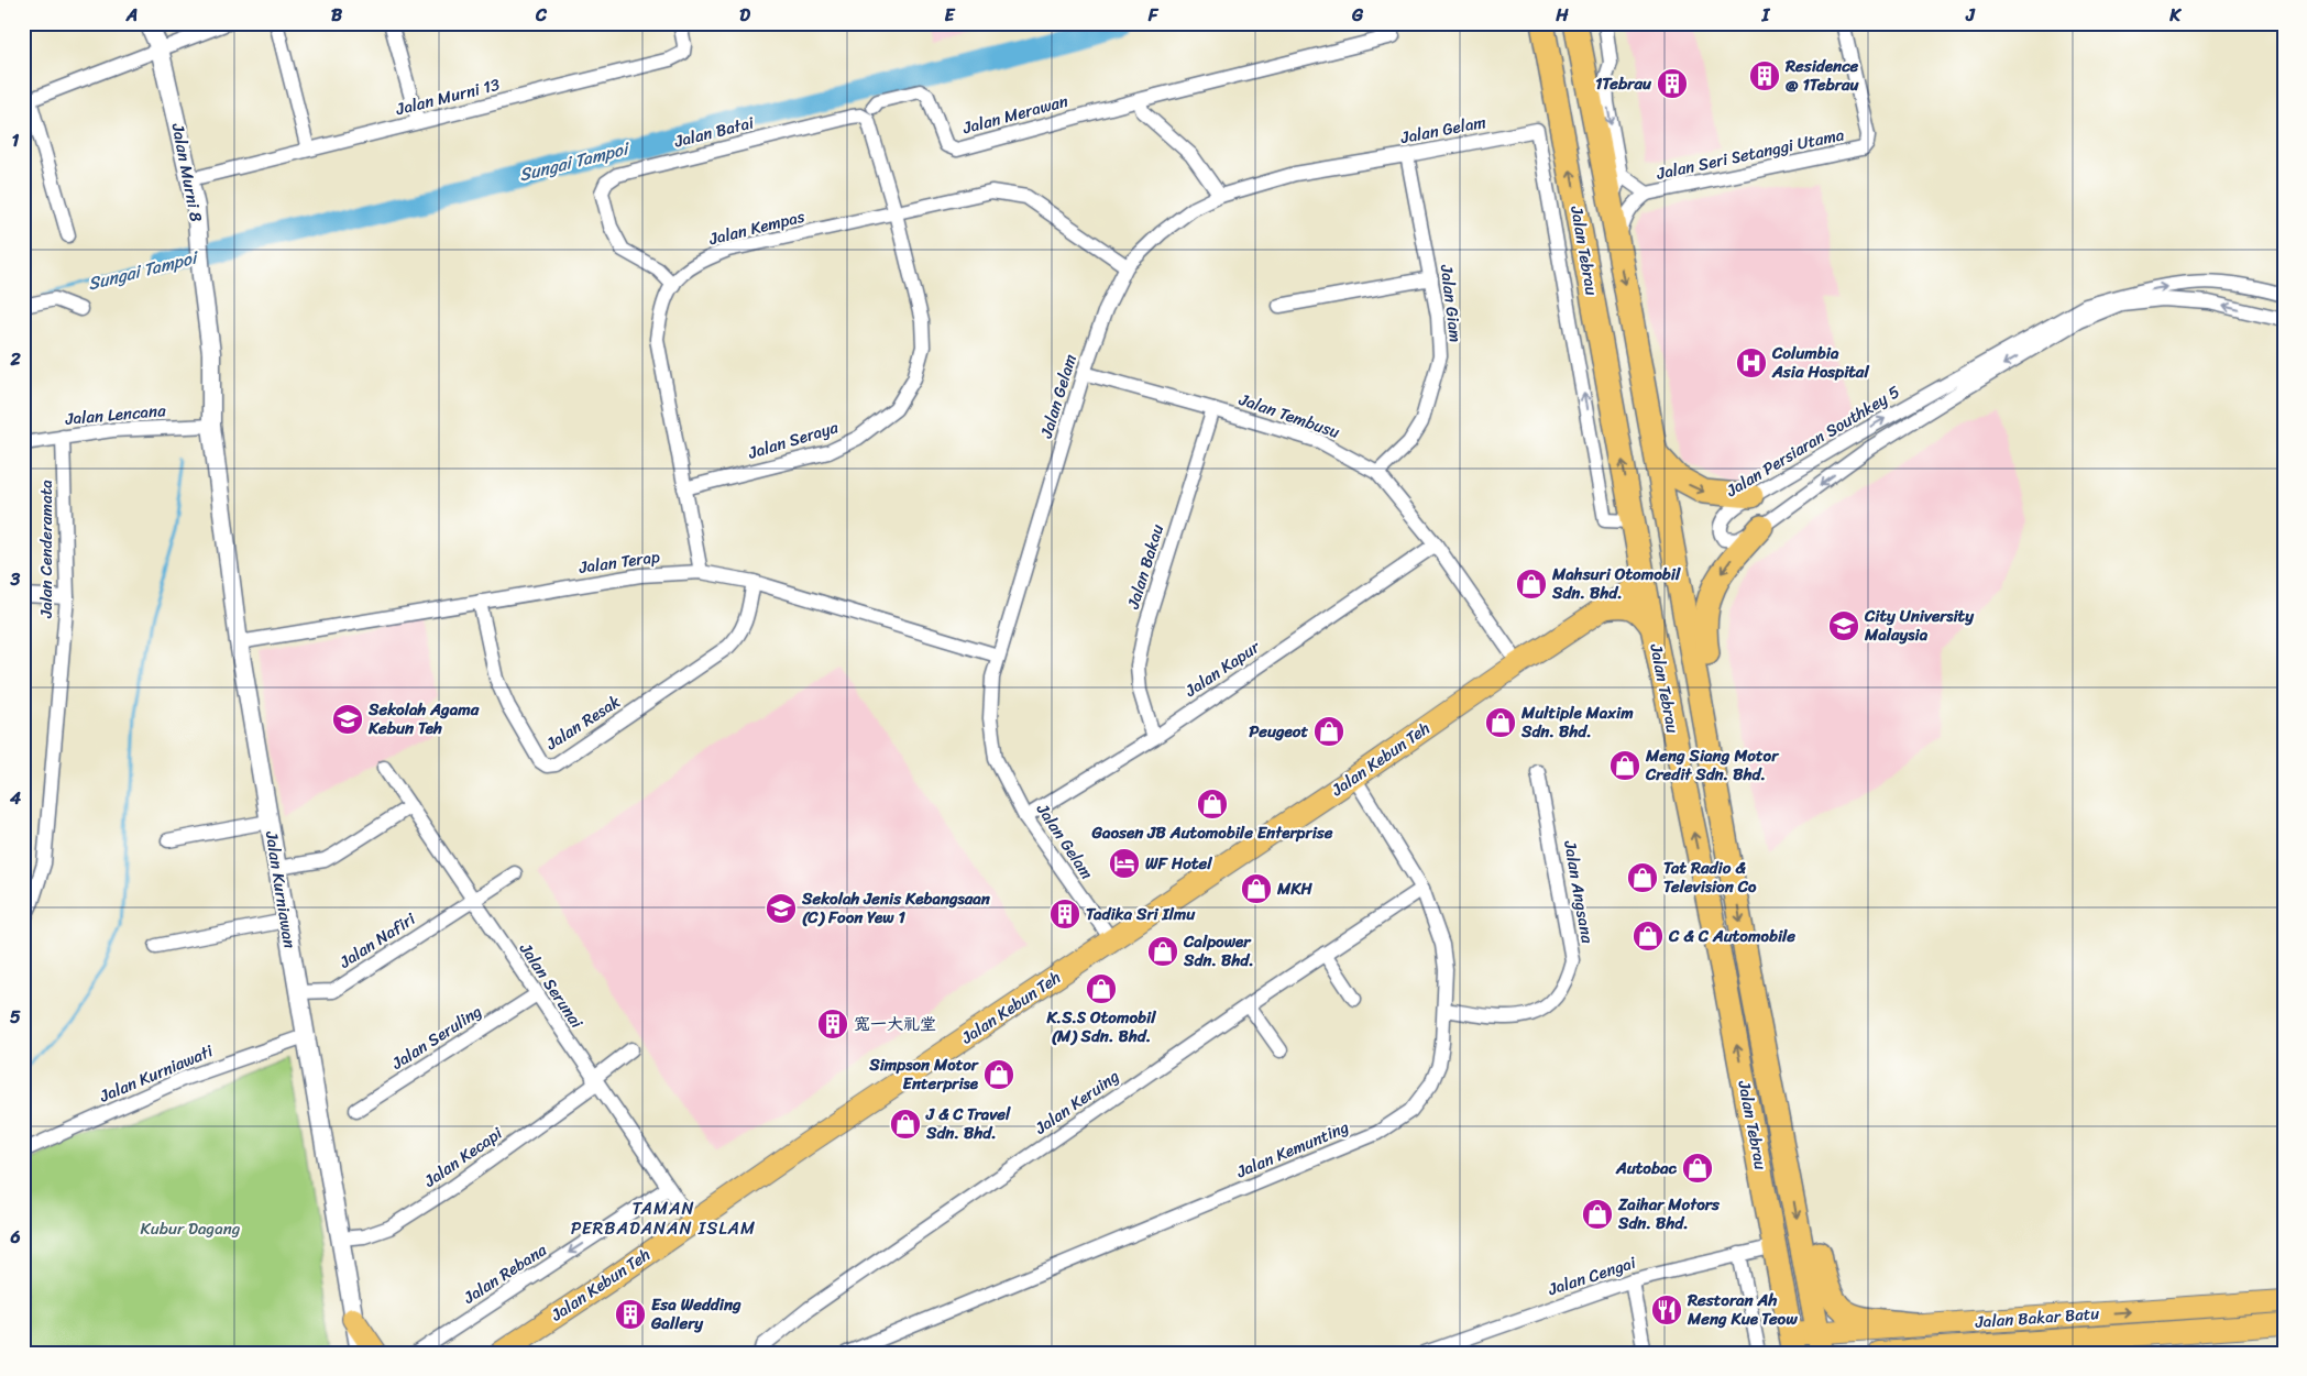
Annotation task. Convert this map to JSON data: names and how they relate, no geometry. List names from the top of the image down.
{
  "streets": {
    "highway": ["Jalan Tebrau"],
    "main road": ["Jalan Kebun Teh", "Jalan Bakar Batu"],
    "street": [
      "Jalan Murni 13",
      "Jalan Merawan",
      "Jalan Gelam",
      "Jalan Batai",
      "Jalan Seri Setanggi Utama",
      "Jalan Murni 8",
      "Jalan Kempas",
      "Jalan Giam",
      "Jalan Lencana",
      "Jalan Tembusu",
      "Jalan Seraya",
      "Jalan Persiaran Southkey 5",
      "Jalan Cenderamata",
      "Jalan Terap",
      "Jalan Bakau",
      "Jalan Kapur",
      "Jalan Resak",
      "Jalan Kurniawan",
      "Jalan Angsana",
      "Jalan Nafiri",
      "Jalan Serunai",
      "Jalan Seruling",
      "Jalan Kurniawati",
      "Jalan Keruing",
      "Jalan Kemunting",
      "Jalan Kecapi",
      "Jalan Rebana",
      "Jalan Cengai"
    ]
  },
  "crossings": [
    ["Jalan Murni 13", "Jalan Murni 8"],
    ["Jalan Gelam", "Jalan Kempas"],
    ["Jalan Gelam", "Jalan Tebrau"],
    ["Jalan Gelam", "Jalan Giam"],
    ["Jalan Gelam", "Jalan Tembusu"],
    ["Jalan Gelam", "Jalan Terap"],
    ["Jalan Gelam", "Jalan Kapur"],
    ["Jalan Gelam", "Jalan Kebun Teh"],
    ["Jalan Batai", "Jalan Kempas"],
    ["Jalan Batai", "Jalan Seraya"],
    ["Jalan Seri Setanggi Utama", "Jalan Tebrau"],
    ["Jalan Murni 8", "Jalan Lencana"],
    ["Jalan Murni 8", "Jalan Kurniawan"],
    ["Jalan Kempas", "Jalan Seraya"],
    ["Jalan Kempas", "Jalan Terap"],
    ["Jalan Tebrau", "Jalan Kebun Teh"],
    ["Jalan Tebrau", "Jalan Cengai"],
    ["Jalan Tebrau", "Jalan Bakar Batu"],
    ["Jalan Giam", "Jalan Tembusu"],
    ["Jalan Lencana", "Jalan Cenderamata"],
    ["Jalan Lencana", "Jalan Kurniawan"],
    ["Jalan Tembusu", "Jalan Bakau"],
    ["Jalan Tembusu", "Jalan Kapur"],
    ["Jalan Tembusu", "Jalan Kebun Teh"],
    ["Jalan Terap", "Jalan Resak"],
    ["Jalan Terap", "Jalan Kurniawan"],
    ["Jalan Bakau", "Jalan Kapur"],
    ["Jalan Kebun Teh", "Jalan Serunai"],
    ["Jalan Kebun Teh", "Jalan Kemunting"],
    ["Jalan Kurniawan", "Jalan Nafiri"],
    ["Jalan Kurniawan", "Jalan Kurniawati"],
    ["Jalan Kurniawan", "Jalan Kecapi"],
    ["Jalan Angsana", "Jalan Kemunting"],
    ["Jalan Nafiri", "Jalan Serunai"],
    ["Jalan Serunai", "Jalan Seruling"],
    ["Jalan Serunai", "Jalan Kecapi"],
    ["Jalan Serunai", "Jalan Rebana"],
    ["Jalan Keruing", "Jalan Kemunting"]
  ],
  "one_way": ["Jalan Rebana"],
  "districts": ["TAMAN PERBADANAN ISLAM"],
  "water": ["Sungai Tampoi"],
  "parks": ["Kubur Dagang"],
  "places": {
    "building": [
      "Residence @ 1Tebrau",
      "1Tebrau",
      "Tadika Sri Ilmu",
      "宽一大礼堂",
      "Esa Wedding Gallery"
    ],
    "hospital": ["Columbia Asia Hospital"],
    "shop": [
      "Mahsuri Otomobil Sdn. Bhd.",
      "Multiple Maxim Sdn. Bhd.",
      "Peugeot",
      "Meng Siang Motor Credit Sdn. Bhd.",
      "Gaosen JB Automobile Enterprise",
      "Tat Radio & Television Co",
      "MKH",
      "C & C Automobile",
      "Calpower Sdn. Bhd.",
      "K.S.S Otomobil (M) Sdn. Bhd.",
      "Simpson Motor Enterprise",
      "J & C Travel Sdn. Bhd.",
      "Autobac",
      "Zaihar Motors Sdn. Bhd."
    ],
    "school or university": ["City University Malaysia", "Sekolah Agama Kebun Teh", "Sekolah Jenis Kebangsaan (C) Foon Yew 1"],
    "hotel": ["WF Hotel"],
    "restaurant": ["Restoran Ah Meng Kue Teow"]
  },
  "grid": {
    "columns": [
      "A",
      "B",
      "C",
      "D",
      "E",
      "F",
      "G",
      "H",
      "I",
      "J",
      "K"
    ],
    "rows": [
      "1",
      "2",
      "3",
      "4",
      "5",
      "6"
    ]
  }
}
